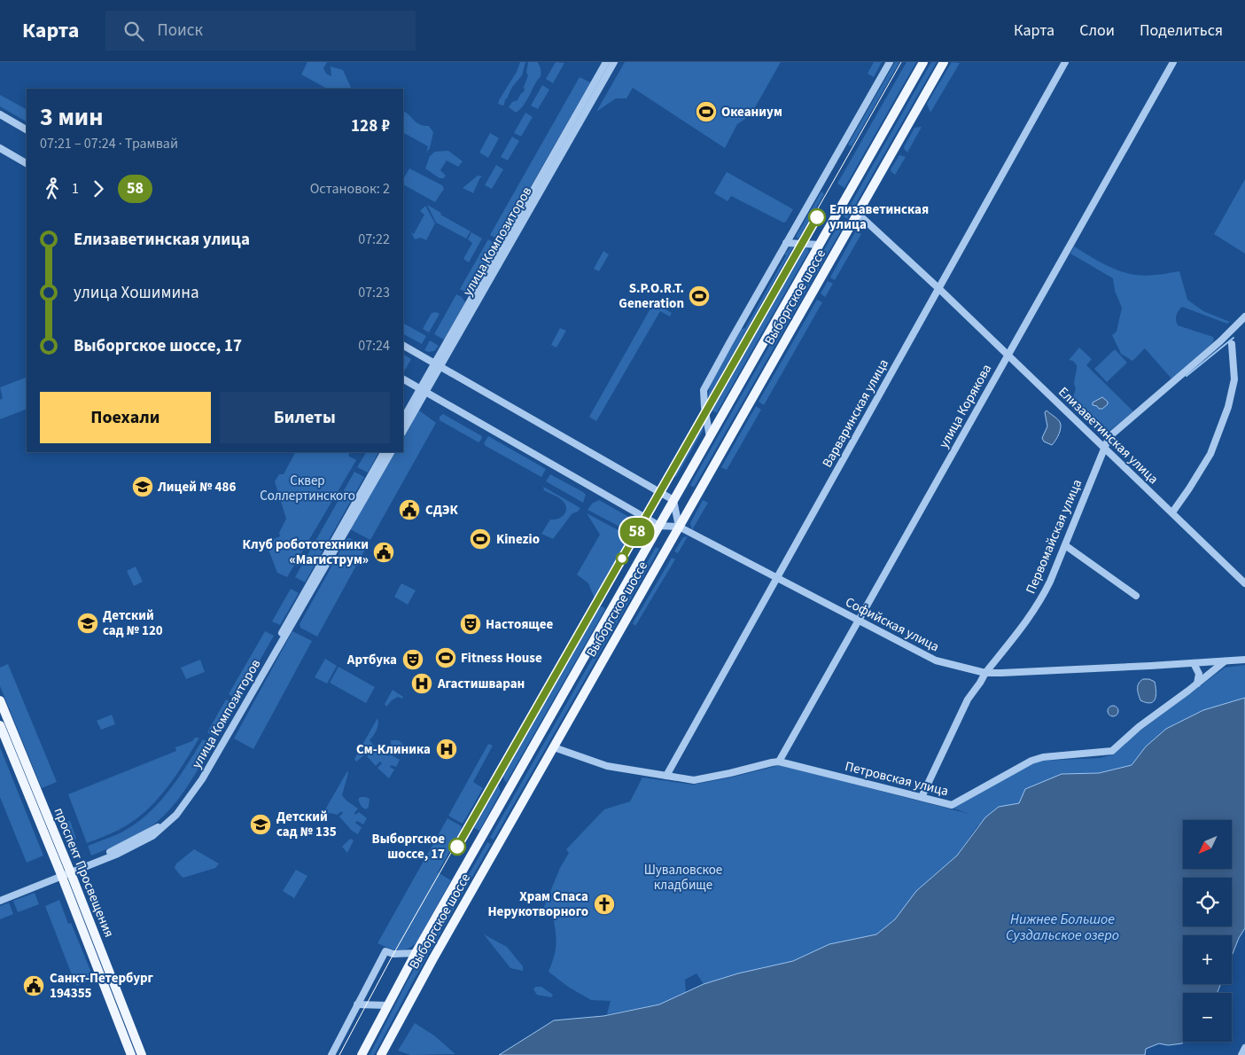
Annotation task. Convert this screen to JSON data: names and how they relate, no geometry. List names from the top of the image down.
{
  "streets": {
    "main road": ["Выборгское шоссе", "проспект Просвещения"],
    "street": [
      "улица Композиторов",
      "улица Корякова",
      "Варваринская улица",
      "Елизаветинская улица",
      "Первомайская улица",
      "Софийская улица",
      "Петровская улица"
    ]
  },
  "crossings": [
    ["улица Композиторов", "проспект Просвещения"],
    ["Выборгское шоссе", "Елизаветинская улица"],
    ["Выборгское шоссе", "Софийская улица"],
    ["Выборгское шоссе", "Петровская улица"],
    ["улица Корякова", "Елизаветинская улица"],
    ["улица Корякова", "Софийская улица"],
    ["улица Корякова", "Петровская улица"],
    ["Варваринская улица", "Елизаветинская улица"],
    ["Варваринская улица", "Софийская улица"],
    ["Варваринская улица", "Петровская улица"],
    ["Елизаветинская улица", "Первомайская улица"],
    ["Первомайская улица", "Софийская улица"],
    ["Первомайская улица", "Петровская улица"],
    ["Софийская улица", "Петровская улица"]
  ],
  "water": ["Нижнее Большое Суздальское озеро"],
  "parks": ["Сквер Соллертинского", "Шуваловское кладбище"],
  "places": {
    "sports": [
      "Океаниум",
      "S.P.O.R.T. Generation",
      "Kinezio",
      "Fitness House"
    ],
    "other": ["Елизаветинская улица", "Выборгское шоссе, 17"],
    "school or university": ["Лицей № 486", "Детский сад № 120", "Детский сад № 135"],
    "public building": ["СДЭК", "Клуб робототехники «Магиструм»", "Санкт-Петербург 194355"],
    "theatre": ["Настоящее", "Артбука"],
    "hospital": ["Агастишваран", "См-Клиника"],
    "church": ["Храм Спаса Нерукотворного"]
  },
  "lines": ["tram line 58"],
  "north": "bottom left",
  "page": {
    "header": "Карта",
    "search": "Поиск",
    "nav": ["Карта", "Слои", "Поделиться"],
    "on_map": "58",
    "heading": ["3 мин", "07:21 – 07:24 · Трамвай", "128 ₽"],
    "legs": ["1", "58", "Остановок: 2"],
    "list": [
      {
        "name": "Елизаветинская улица",
        "value": "07:22"
      },
      {
        "name": "улица Хошимина",
        "value": "07:23"
      },
      {
        "name": "Выборгское шоссе, 17",
        "value": "07:24"
      }
    ],
    "buttons": ["Поехали", "Билеты"],
    "map_buttons": ["+", "−"]
  }
}
